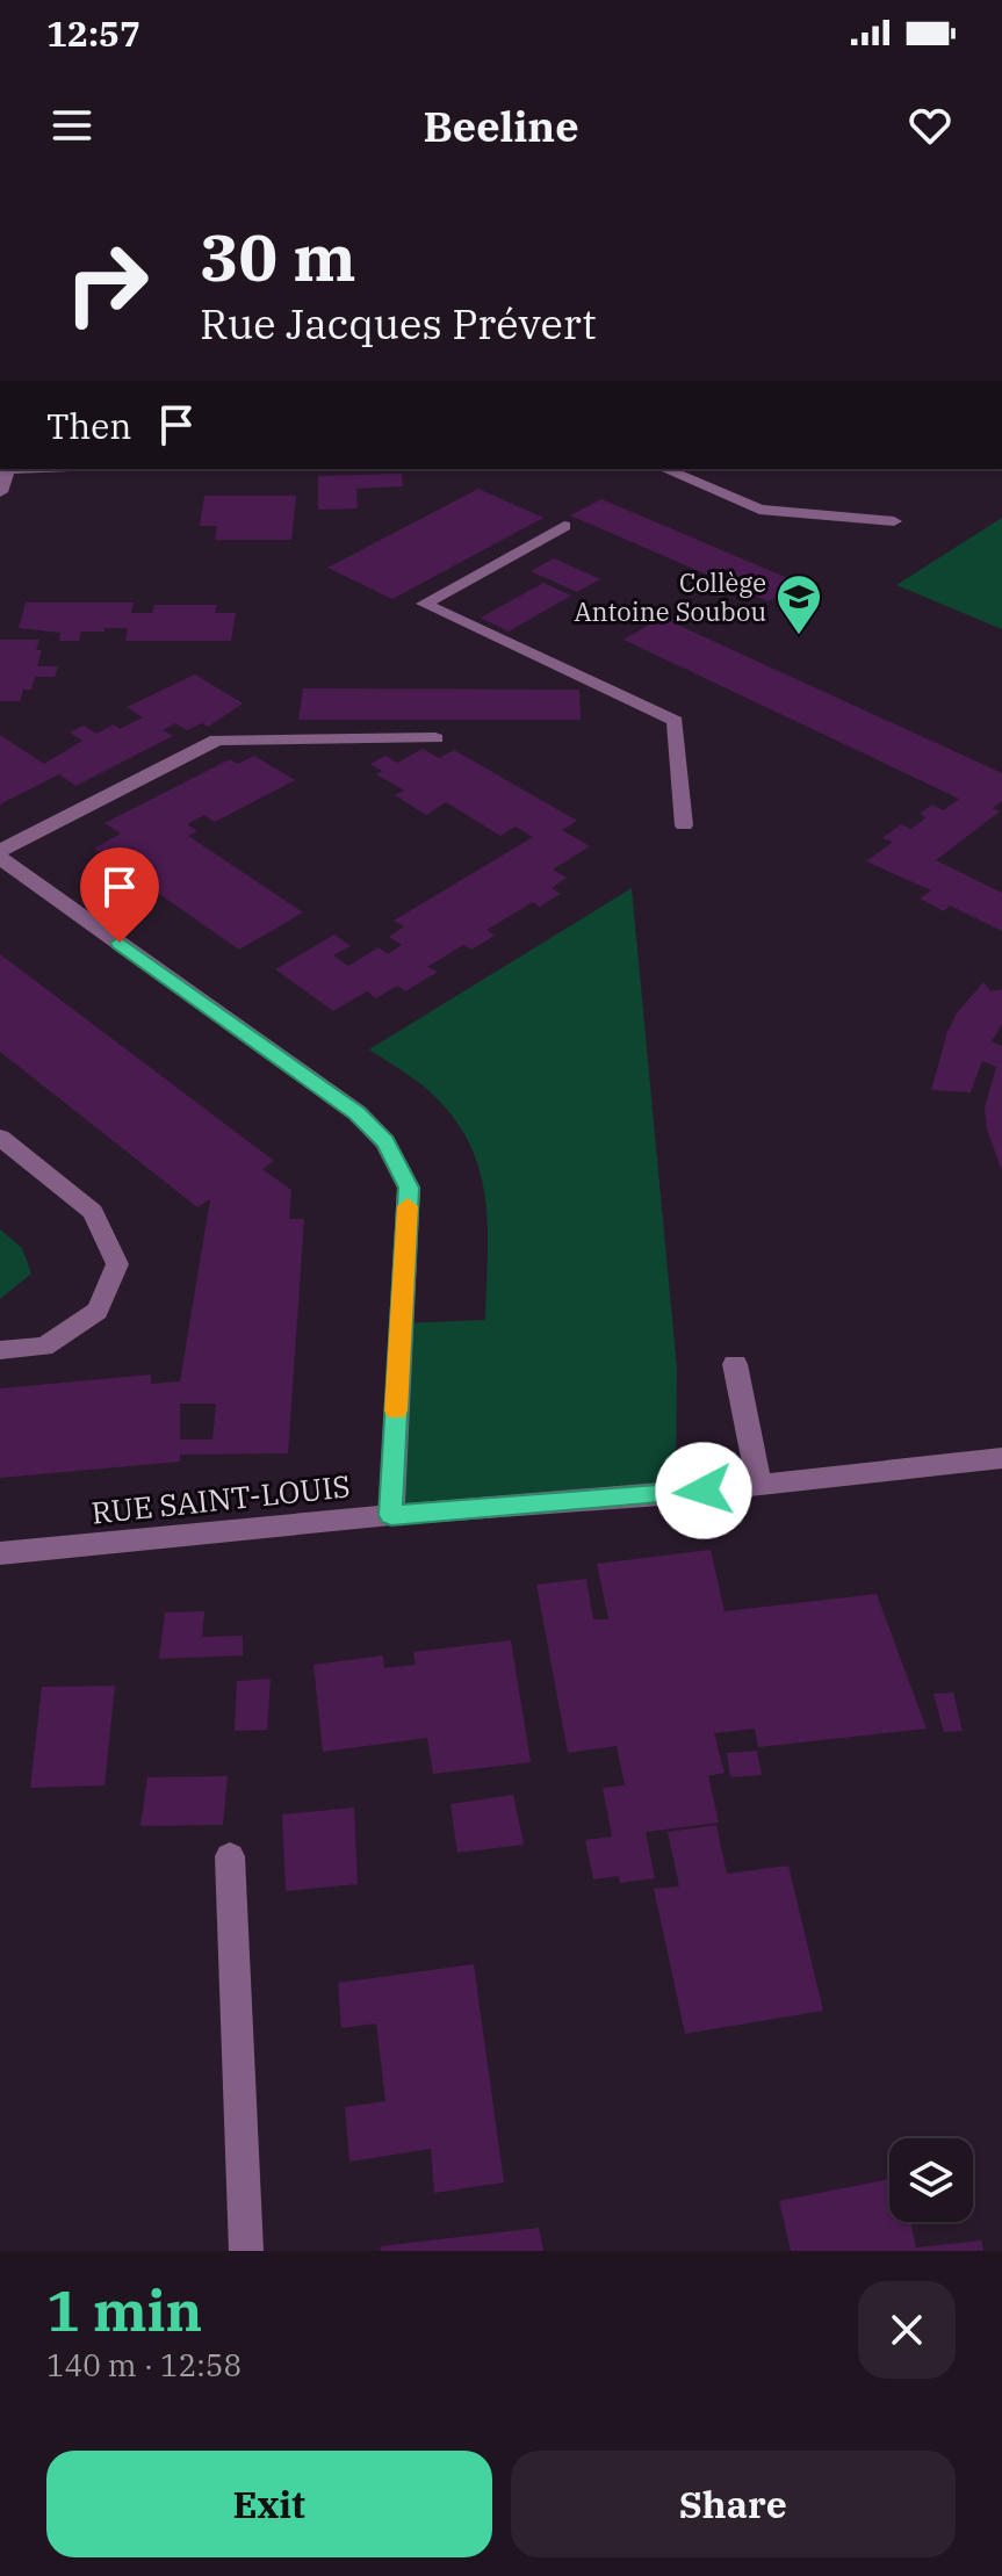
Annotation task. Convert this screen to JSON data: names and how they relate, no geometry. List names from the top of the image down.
{
  "streets": {
    "street": ["RUE SAINT-LOUIS"]
  },
  "places": {
    "school or university": ["Collège Antoine Soubou"]
  },
  "page": {
    "status": "12:57",
    "header": "Beeline",
    "turn": ["30 m", "Rue Jacques Prévert"],
    "then": "Then",
    "heading": ["1 min", "140 m · 12:58"],
    "buttons": ["Exit", "Share"]
  }
}
